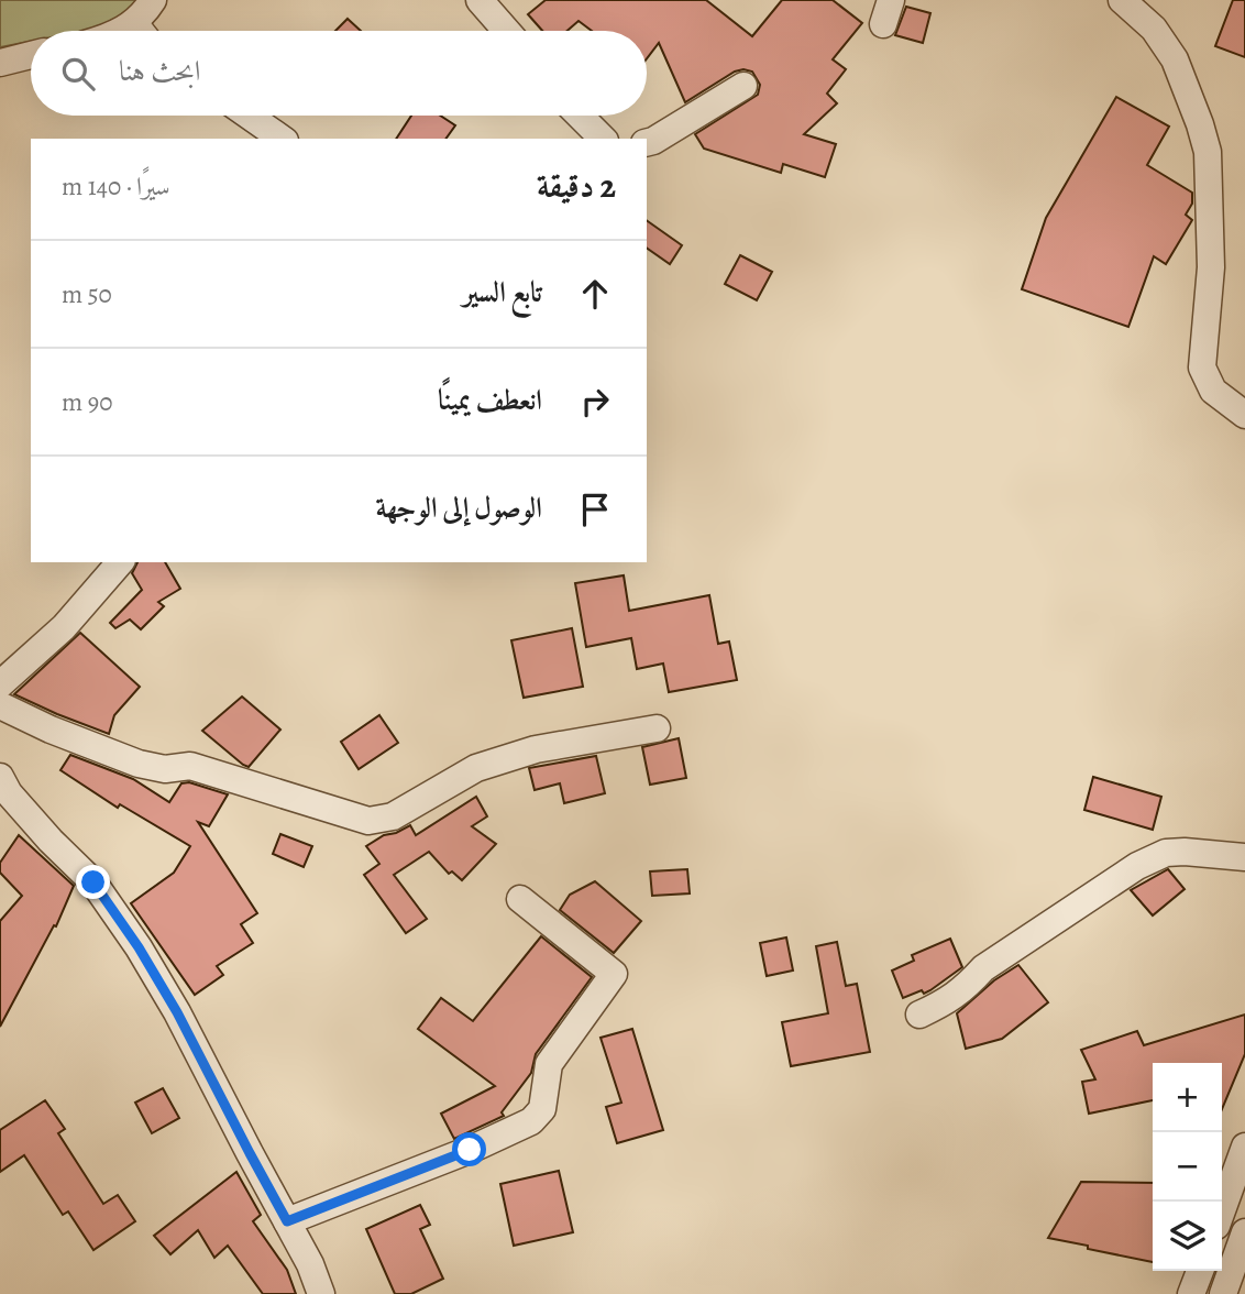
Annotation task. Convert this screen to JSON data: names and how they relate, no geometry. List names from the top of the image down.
{
  "page": {
    "search": "ابحث هنا",
    "heading": ["2 دقيقة", "سيرًا · 140 m"],
    "list": [
      ["تابع السير", "50 m"],
      ["انعطف يمينًا", "90 m"],
      "الوصول إلى الوجهة"
    ],
    "map_buttons": ["+", "−"]
  }
}
